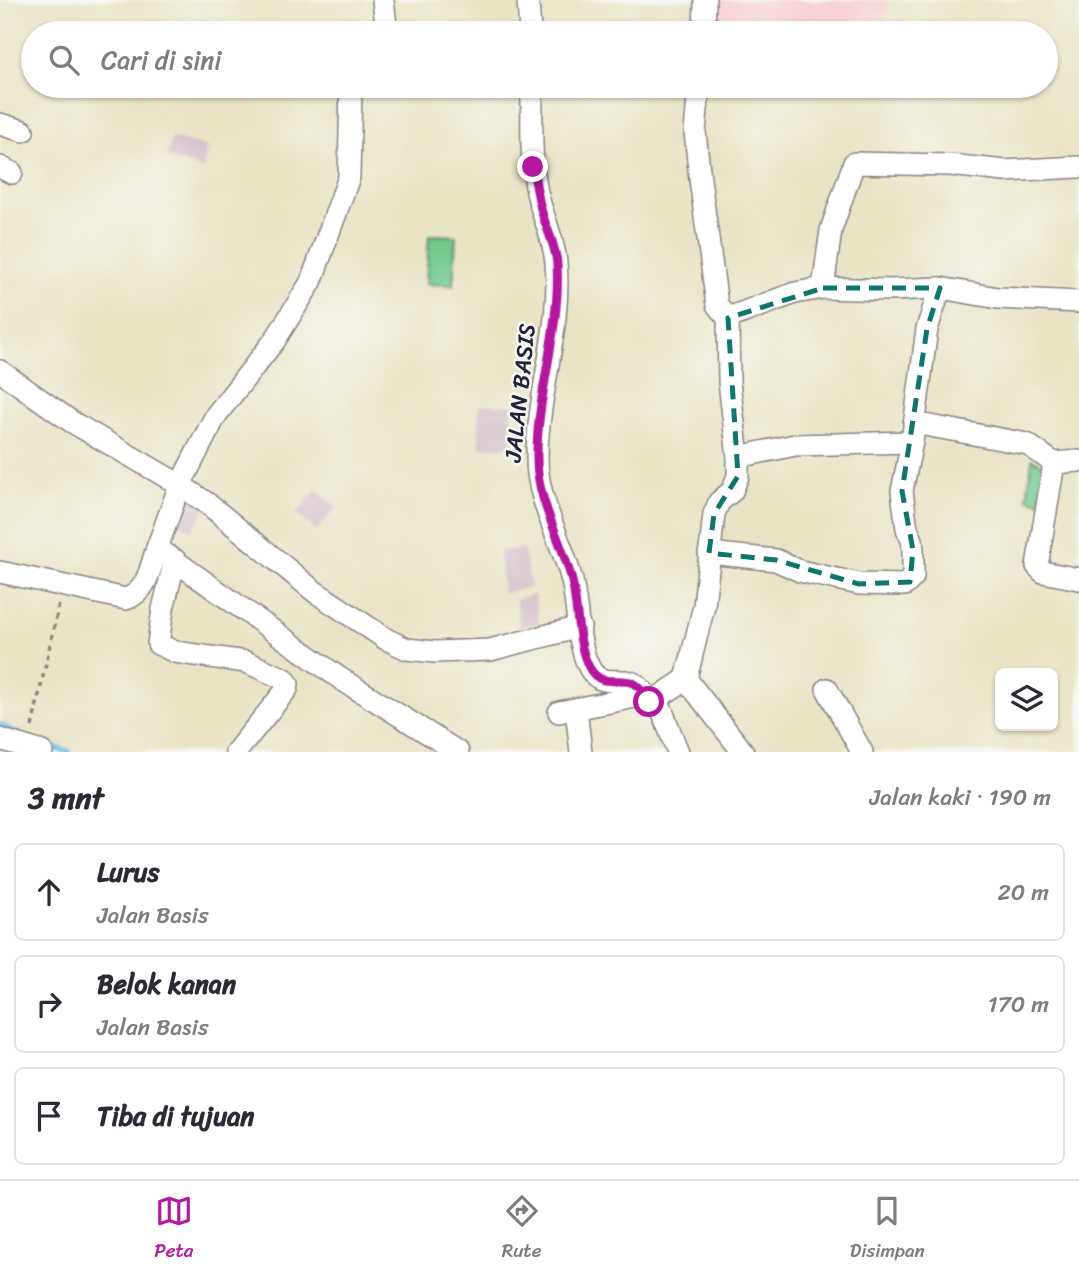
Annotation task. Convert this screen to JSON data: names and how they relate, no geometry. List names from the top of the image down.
{
  "streets": {
    "street": ["JALAN BASIS"]
  },
  "page": {
    "search": "Cari di sini",
    "heading": ["3 mnt", "Jalan kaki · 190 m"],
    "list": [
      ["Lurus", "Jalan Basis", "20 m"],
      ["Belok kanan", "Jalan Basis", "170 m"],
      "Tiba di tujuan"
    ],
    "nav": ["Peta", "Rute", "Disimpan"]
  }
}
